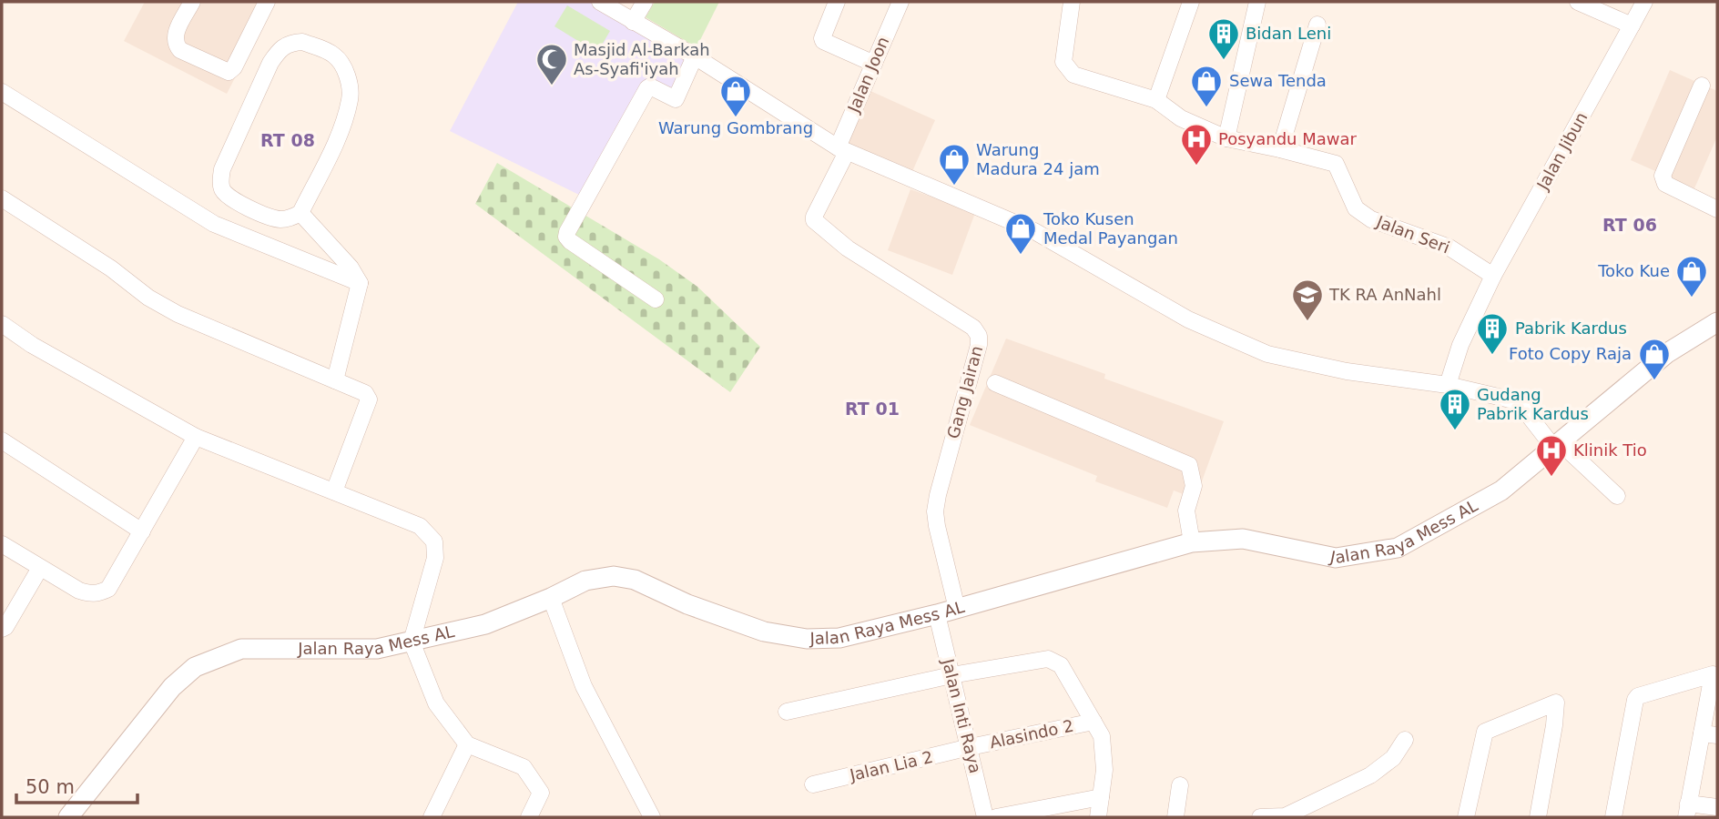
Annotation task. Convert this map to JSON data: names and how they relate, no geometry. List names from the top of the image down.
{
  "streets": {
    "street": [
      "Jalan Joon",
      "Jalan Jibun",
      "Jalan Seri",
      "Gang Jairan",
      "Jalan Raya Mess AL",
      "Jalan Inti Raya",
      "Alasindo 2",
      "Jalan Lia 2"
    ]
  },
  "crossings": [
    ["Jalan Joon", "Gang Jairan"],
    ["Jalan Jibun", "Jalan Seri"],
    ["Gang Jairan", "Jalan Raya Mess AL"],
    ["Jalan Raya Mess AL", "Jalan Inti Raya"],
    ["Jalan Inti Raya", "Alasindo 2"],
    ["Jalan Inti Raya", "Jalan Lia 2"],
    ["Alasindo 2", "Jalan Lia 2"]
  ],
  "districts": ["RT 08", "RT 06", "RT 01"],
  "places": {
    "building": ["Bidan Leni", "Pabrik Kardus", "Gudang Pabrik Kardus"],
    "mosque": ["Masjid Al-Barkah As-Syafi'iyah"],
    "shop": [
      "Sewa Tenda",
      "Warung Gombrang",
      "Warung Madura 24 jam",
      "Toko Kusen Medal Payangan",
      "Toko Kue",
      "Foto Copy Raja"
    ],
    "hospital": ["Posyandu Mawar", "Klinik Tio"],
    "school or university": ["TK RA AnNahl"]
  },
  "scale_bar": "50 m"
}
